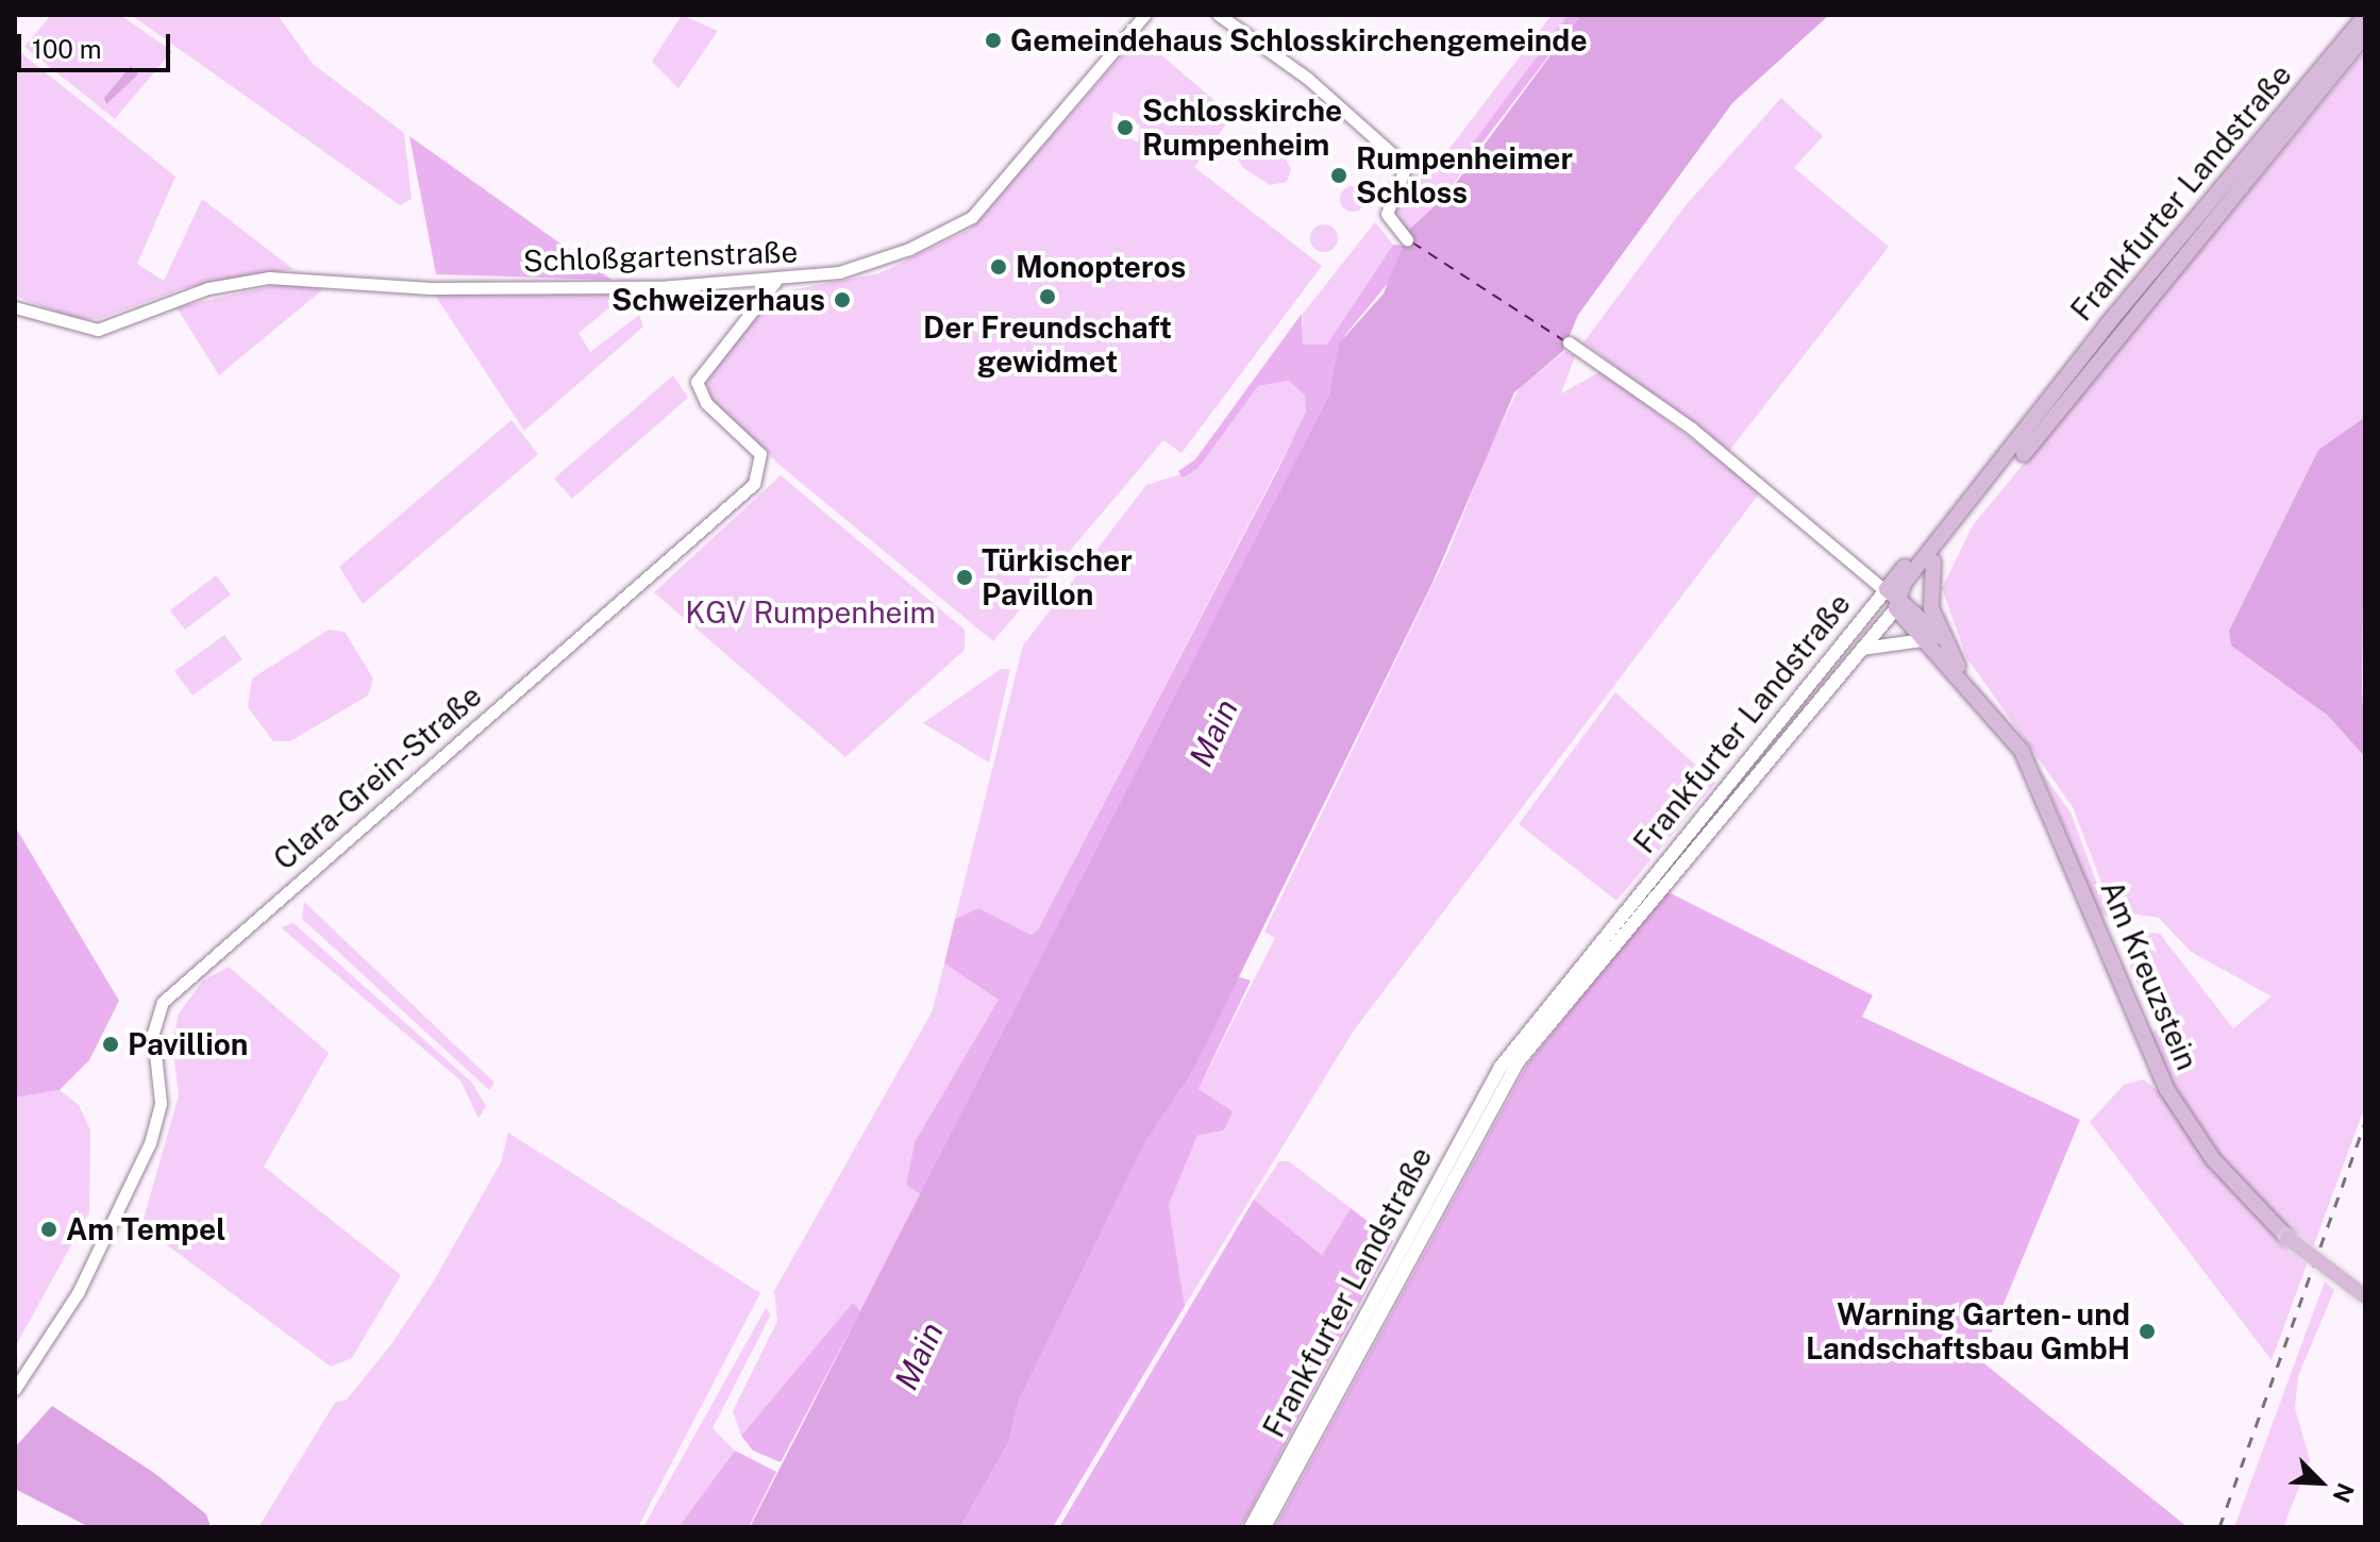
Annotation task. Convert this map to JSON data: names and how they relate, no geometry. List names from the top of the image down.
{
  "streets": {
    "main road": ["Frankfurter Landstraße", "Am Kreuzstein"],
    "street": ["Schloßgartenstraße", "Clara-Grein-Straße"]
  },
  "crossings": [
    ["Frankfurter Landstraße", "Am Kreuzstein"],
    ["Schloßgartenstraße", "Clara-Grein-Straße"]
  ],
  "water": ["Main"],
  "parks": ["KGV Rumpenheim"],
  "places": [
    "Gemeindehaus Schlosskirchengemeinde",
    "Schlosskirche Rumpenheim",
    "Rumpenheimer Schloss",
    "Monopteros",
    "Der Freundschaft gewidmet",
    "Schweizerhaus",
    "Türkischer Pavillon",
    "Pavillion",
    "Am Tempel",
    "Warning Garten- und Landschaftsbau GmbH"
  ],
  "scale_bar": "100 m",
  "north": "bottom right"
}
